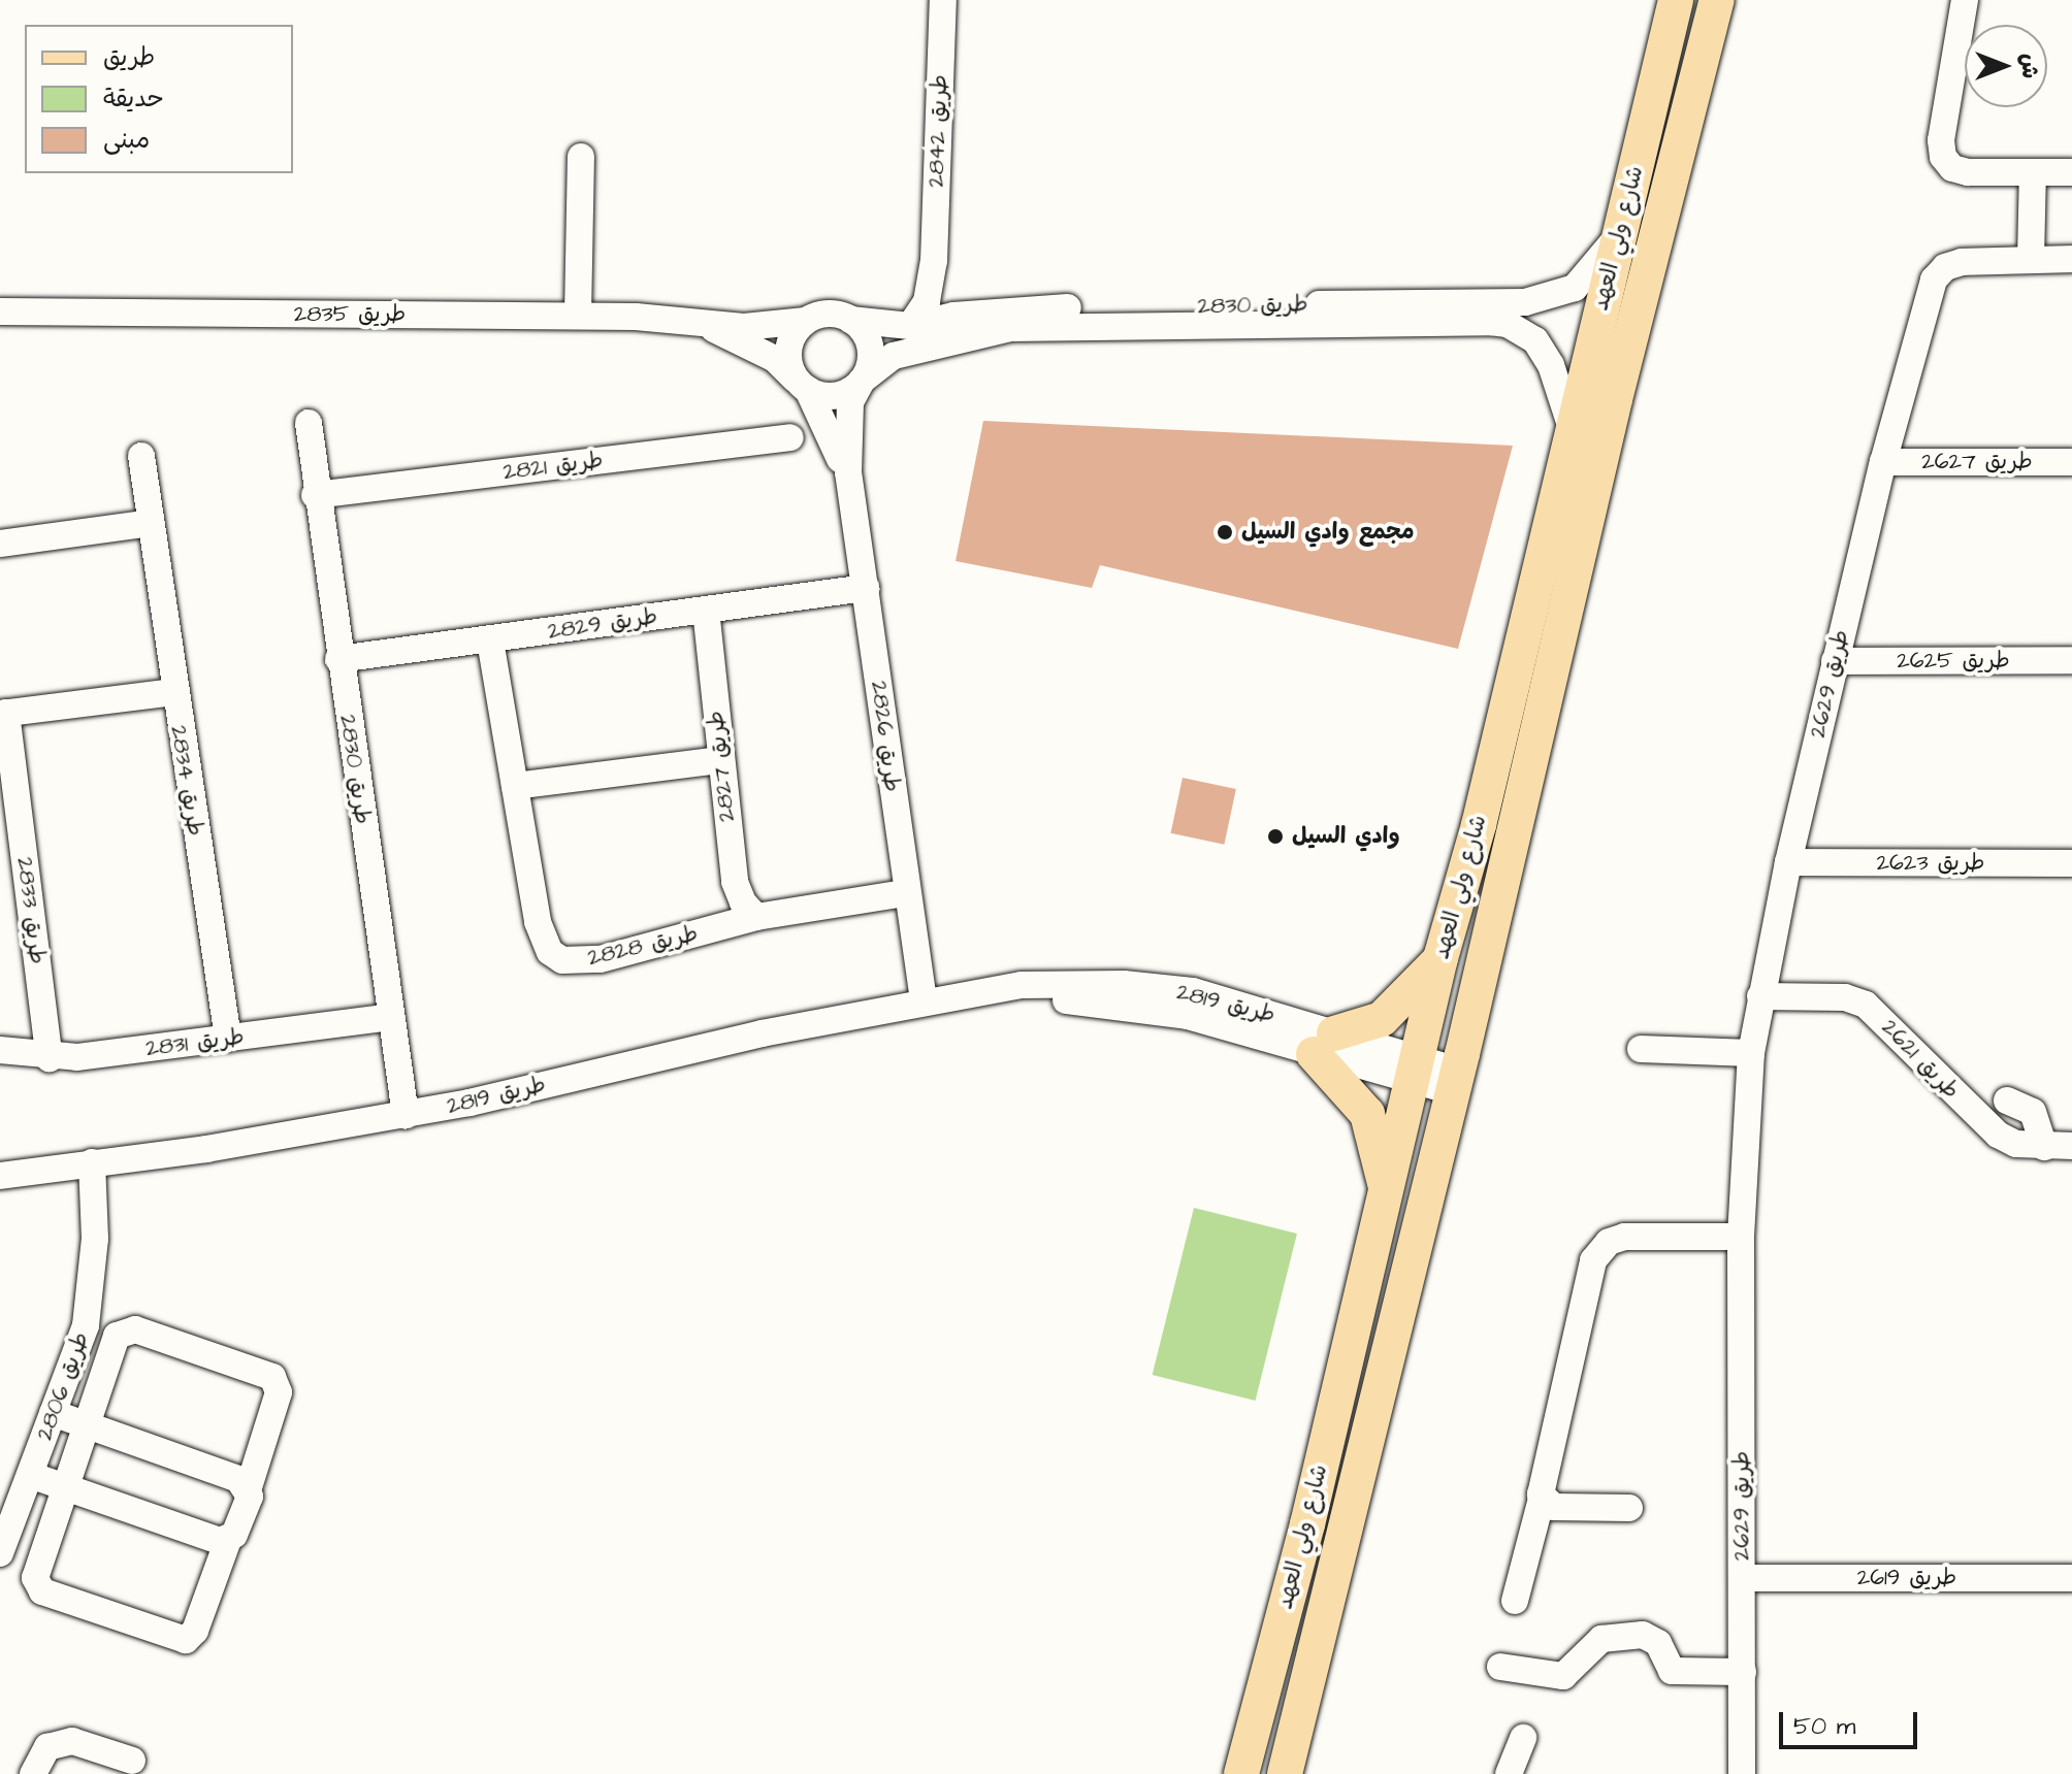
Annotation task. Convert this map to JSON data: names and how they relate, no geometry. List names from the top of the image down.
{
  "streets": {
    "main road": ["شارع ولي العهد"],
    "street": [
      "طريق 2842",
      "طريق 2830",
      "طريق 2835",
      "طريق 2627",
      "طريق 2821",
      "طريق 2829",
      "طريق 2625",
      "طريق 2629",
      "طريق 2826",
      "طريق 2827",
      "طريق 2834",
      "طريق 2623",
      "طريق 2833",
      "طريق 2828",
      "طريق 2819",
      "طريق 2831",
      "طريق 2621",
      "طريق 2806",
      "طريق 2619"
    ]
  },
  "crossings": [
    ["طريق 2842", "طريق 2830"],
    ["شارع ولي العهد", "طريق 2830"],
    ["شارع ولي العهد", "طريق 2819"],
    ["طريق 2830", "طريق 2835"],
    ["طريق 2830", "طريق 2821"],
    ["طريق 2830", "طريق 2829"],
    ["طريق 2830", "طريق 2826"],
    ["طريق 2830", "طريق 2819"],
    ["طريق 2830", "طريق 2831"],
    ["طريق 2835", "طريق 2826"],
    ["طريق 2627", "طريق 2629"],
    ["طريق 2829", "طريق 2826"],
    ["طريق 2829", "طريق 2827"],
    ["طريق 2829", "طريق 2828"],
    ["طريق 2625", "طريق 2629"],
    ["طريق 2629", "طريق 2623"],
    ["طريق 2629", "طريق 2621"],
    ["طريق 2629", "طريق 2619"],
    ["طريق 2826", "طريق 2828"],
    ["طريق 2826", "طريق 2819"],
    ["طريق 2827", "طريق 2828"],
    ["طريق 2834", "طريق 2833"],
    ["طريق 2834", "طريق 2831"],
    ["طريق 2833", "طريق 2831"],
    ["طريق 2819", "طريق 2806"]
  ],
  "places": ["مجمع وادي السيل", "وادي السيل"],
  "legend": ["طريق", "حديقة", "مبنى"],
  "scale_bar": "50 m",
  "north": "right"
}
